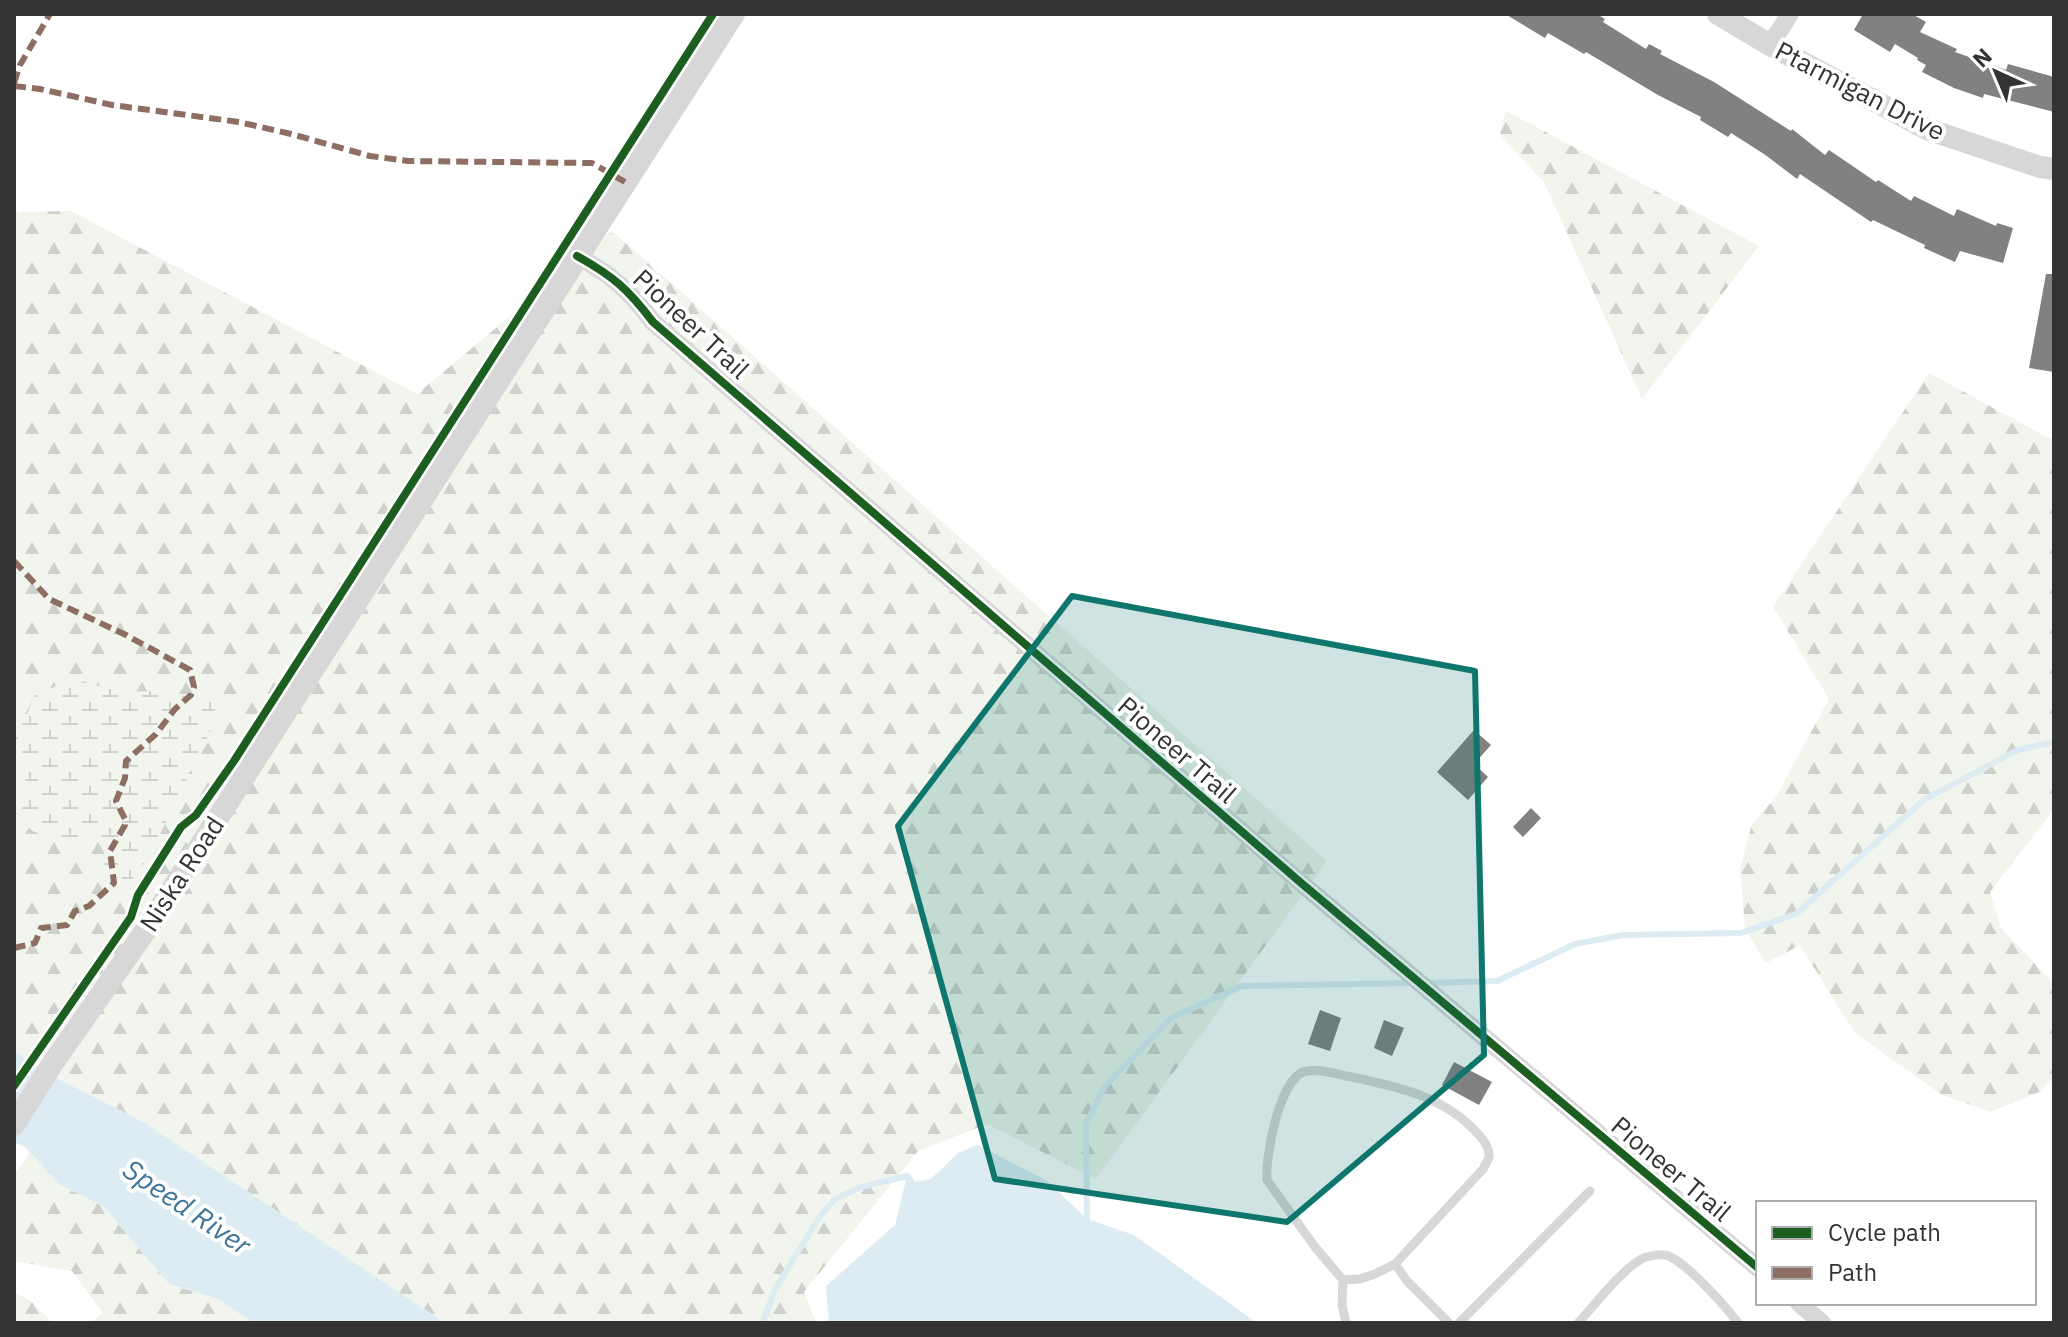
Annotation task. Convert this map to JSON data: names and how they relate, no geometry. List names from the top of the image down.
{
  "streets": {
    "street": ["Ptarmigan Drive", "Pioneer Trail", "Niska Road"]
  },
  "crossings": [
    ["Pioneer Trail", "Niska Road"]
  ],
  "water": ["Speed River"],
  "legend": ["Cycle path", "Path"],
  "north": "top left"
}
